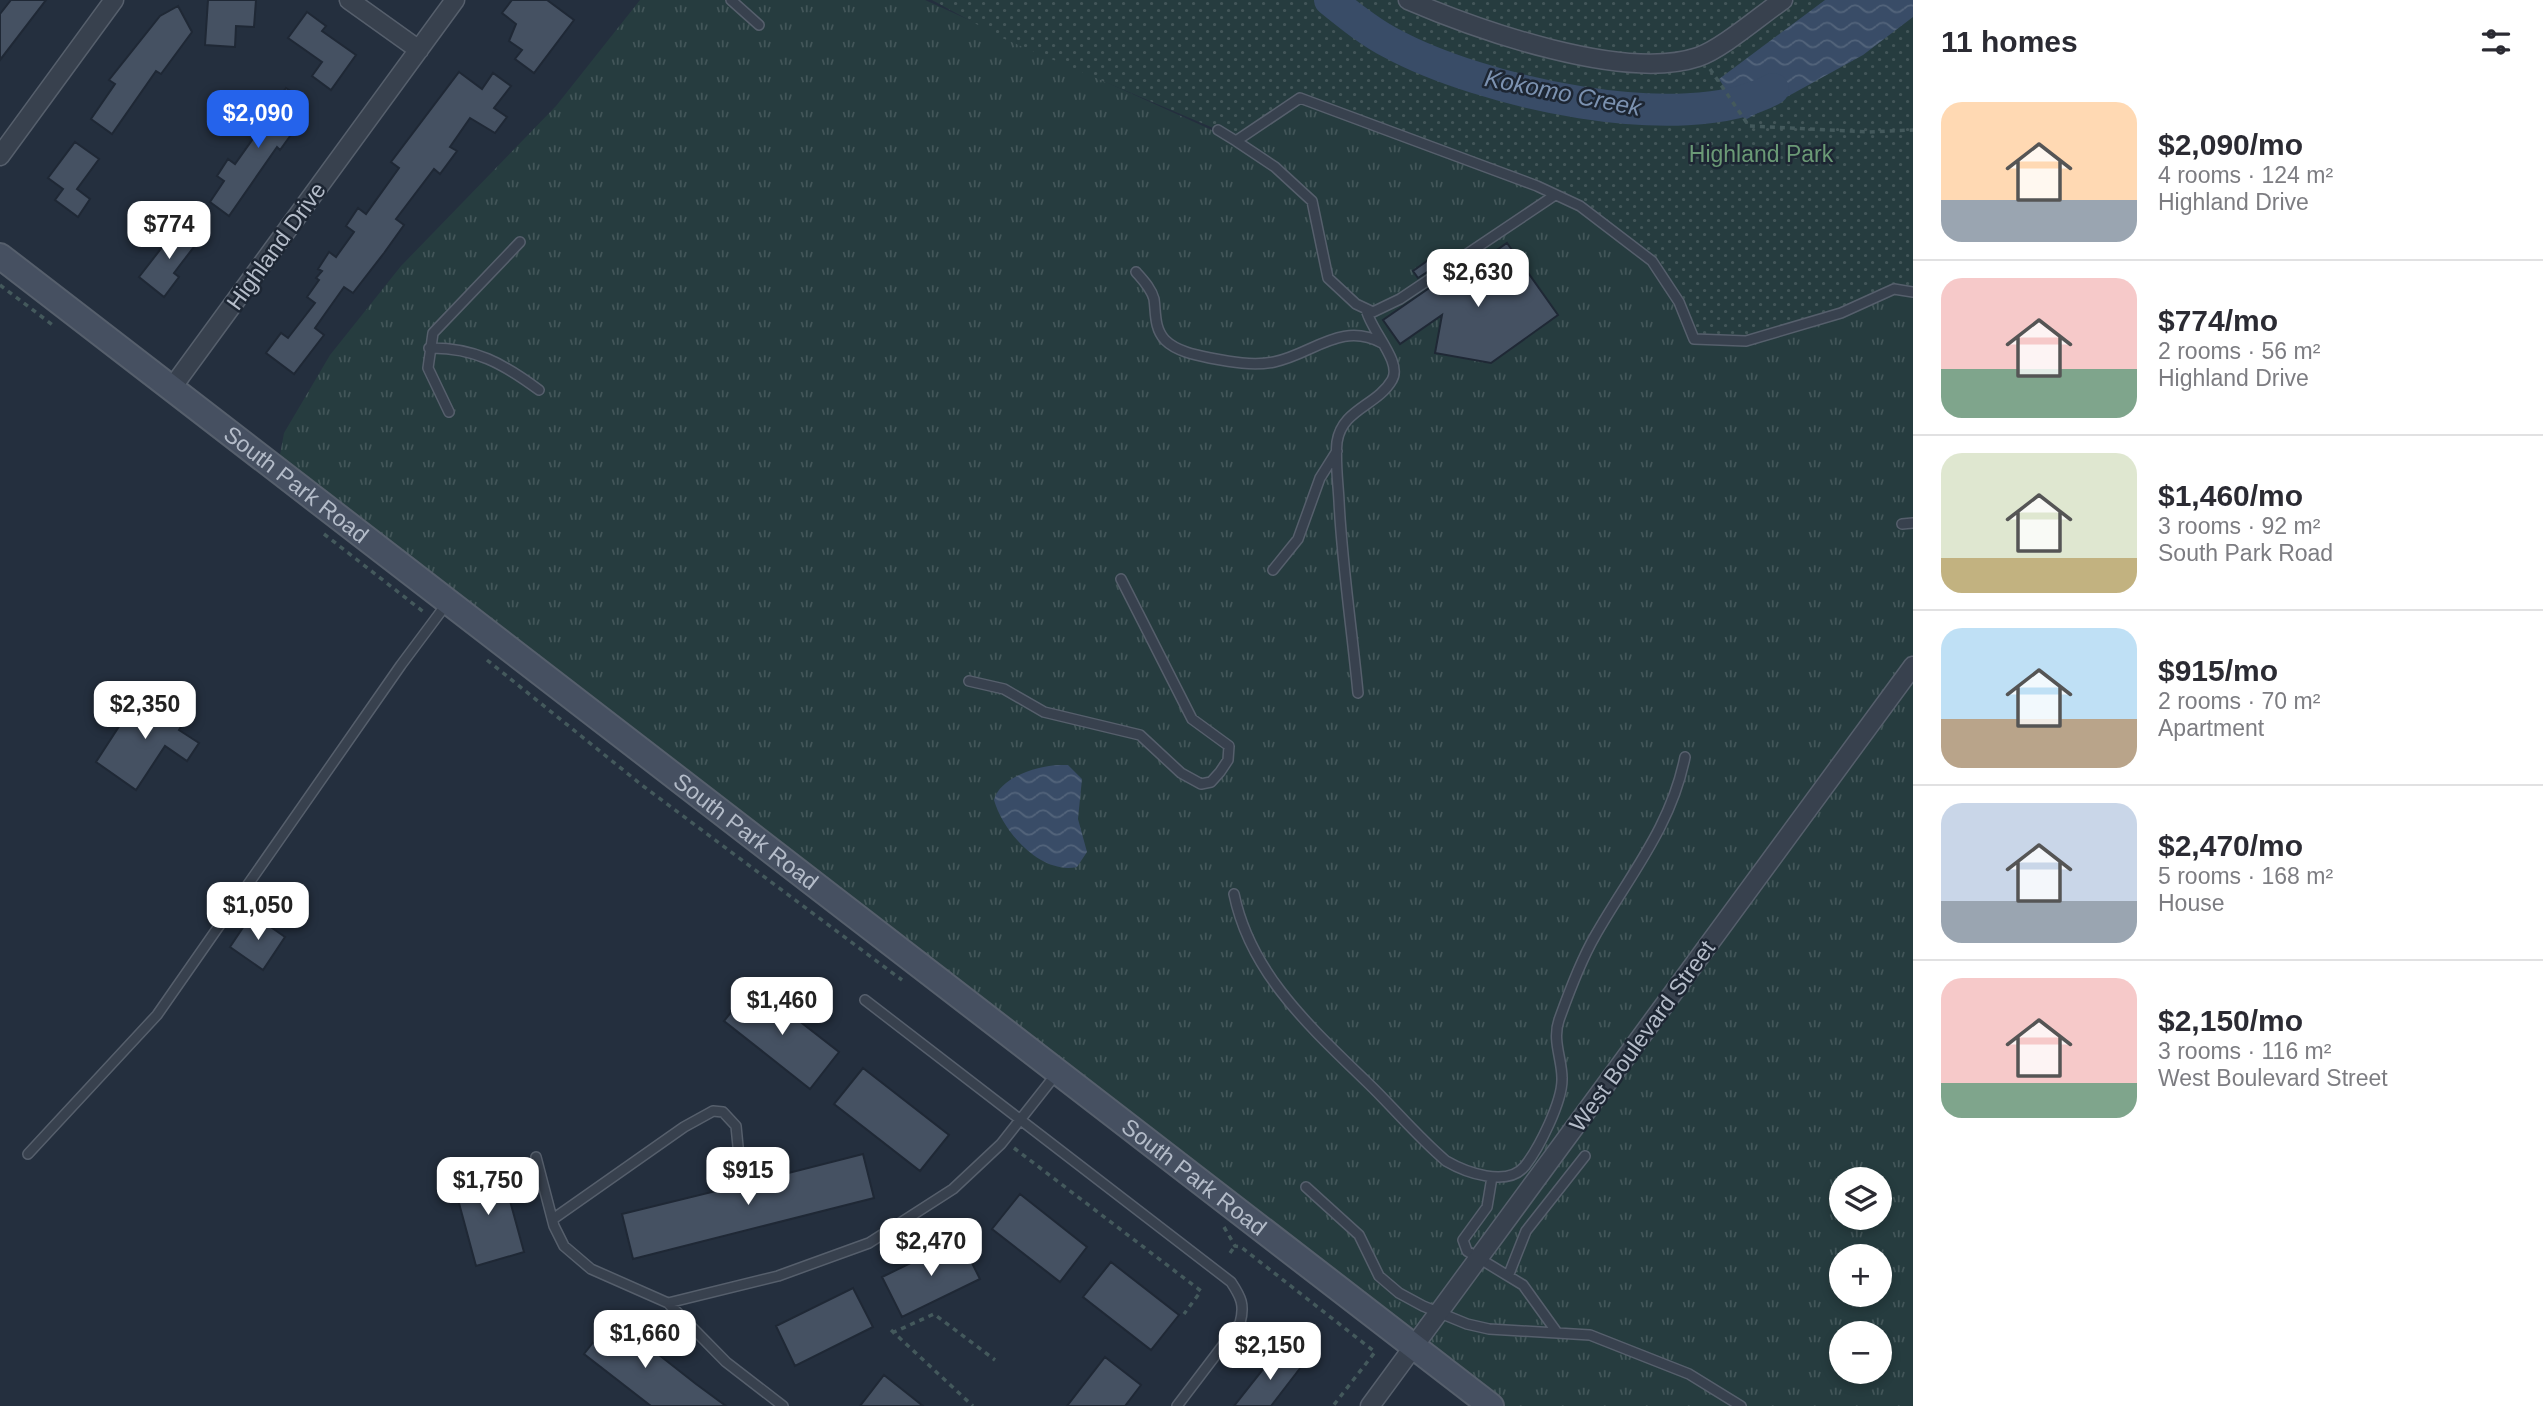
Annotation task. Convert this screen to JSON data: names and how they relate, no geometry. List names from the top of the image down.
{
  "streets": {
    "street": ["Highland Drive", "South Park Road", "West Boulevard Street"]
  },
  "crossings": [
    ["Highland Drive", "South Park Road"],
    ["South Park Road", "West Boulevard Street"]
  ],
  "water": ["Kokomo Creek"],
  "parks": ["Highland Park"],
  "page": {
    "heading": "11 homes",
    "list": [
      {
        "name": "$2,090/mo",
        "note": "4 rooms · 124 m² · Highland Drive"
      },
      {
        "name": "$774/mo",
        "note": "2 rooms · 56 m² · Highland Drive"
      },
      {
        "name": "$1,460/mo",
        "note": "3 rooms · 92 m² · South Park Road"
      },
      {
        "name": "$915/mo",
        "note": "2 rooms · 70 m² · Apartment"
      },
      {
        "name": "$2,470/mo",
        "note": "5 rooms · 168 m² · House"
      },
      {
        "name": "$2,150/mo",
        "note": "3 rooms · 116 m² · West Boulevard Street"
      }
    ],
    "price": [
      "$2,090",
      "$774",
      "$2,630",
      "$2,350",
      "$1,050",
      "$1,460",
      "$915",
      "$1,750",
      "$2,470",
      "$1,660",
      "$2,150"
    ],
    "map_buttons": ["+", "−"]
  }
}
